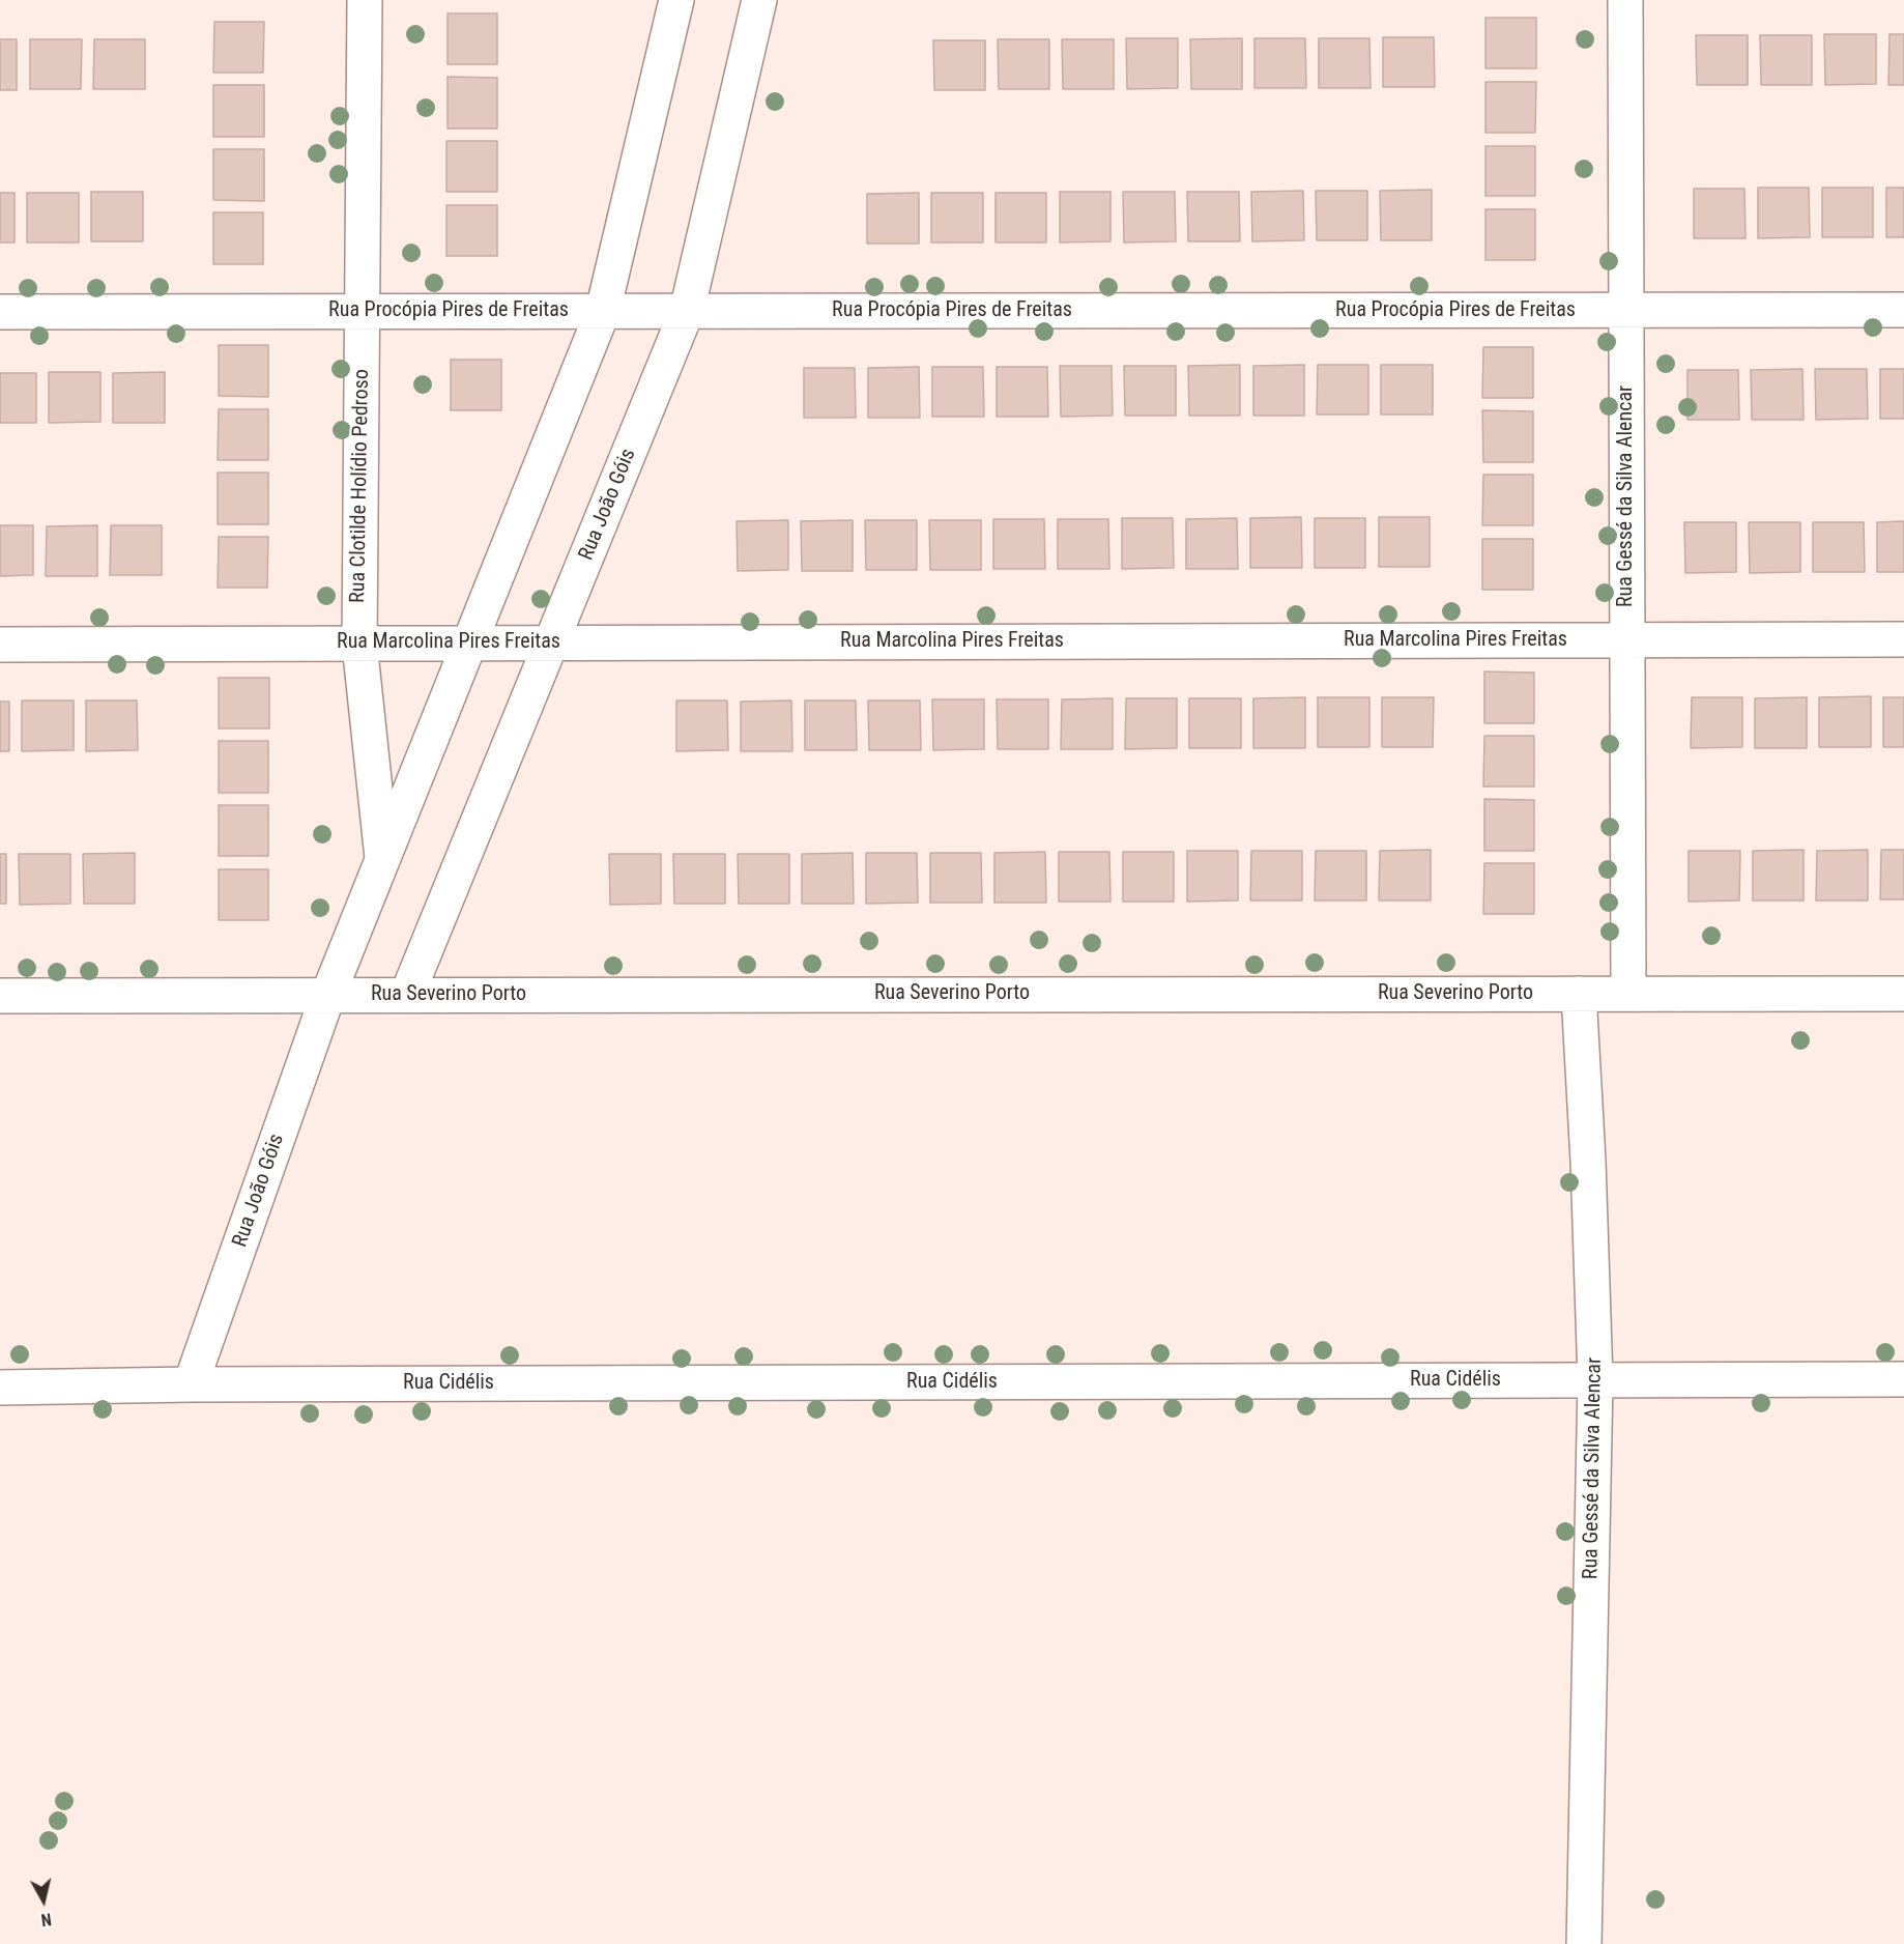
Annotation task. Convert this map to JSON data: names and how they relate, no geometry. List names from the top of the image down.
{
  "streets": {
    "street": [
      "Rua Procópia Pires de Freitas",
      "Rua Clotilde Holídio Pedroso",
      "Rua Gessé da Silva Alencar",
      "Rua João Góis",
      "Rua Marcolina Pires Freitas",
      "Rua Severino Porto",
      "Rua Cidélis"
    ]
  },
  "crossings": [
    ["Rua Procópia Pires de Freitas", "Rua Clotilde Holídio Pedroso"],
    ["Rua Procópia Pires de Freitas", "Rua Gessé da Silva Alencar"],
    ["Rua Procópia Pires de Freitas", "Rua João Góis"],
    ["Rua Clotilde Holídio Pedroso", "Rua João Góis"],
    ["Rua Clotilde Holídio Pedroso", "Rua Marcolina Pires Freitas"],
    ["Rua Clotilde Holídio Pedroso", "Rua Severino Porto"],
    ["Rua Gessé da Silva Alencar", "Rua Marcolina Pires Freitas"],
    ["Rua Gessé da Silva Alencar", "Rua Severino Porto"],
    ["Rua Gessé da Silva Alencar", "Rua Cidélis"],
    ["Rua João Góis", "Rua Marcolina Pires Freitas"],
    ["Rua João Góis", "Rua Severino Porto"],
    ["Rua João Góis", "Rua Cidélis"]
  ],
  "north": "bottom"
}
